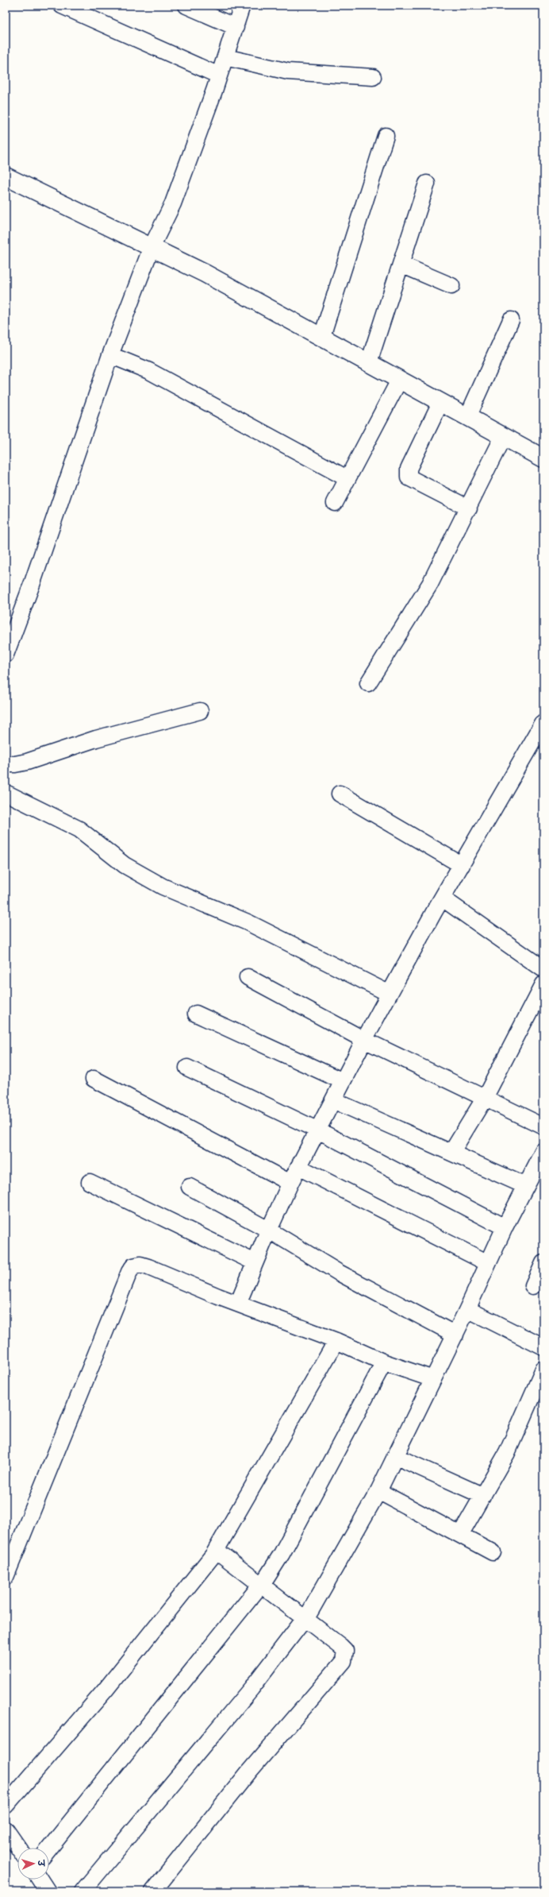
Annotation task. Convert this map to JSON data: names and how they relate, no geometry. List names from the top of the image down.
{
  "north": "right"
}
